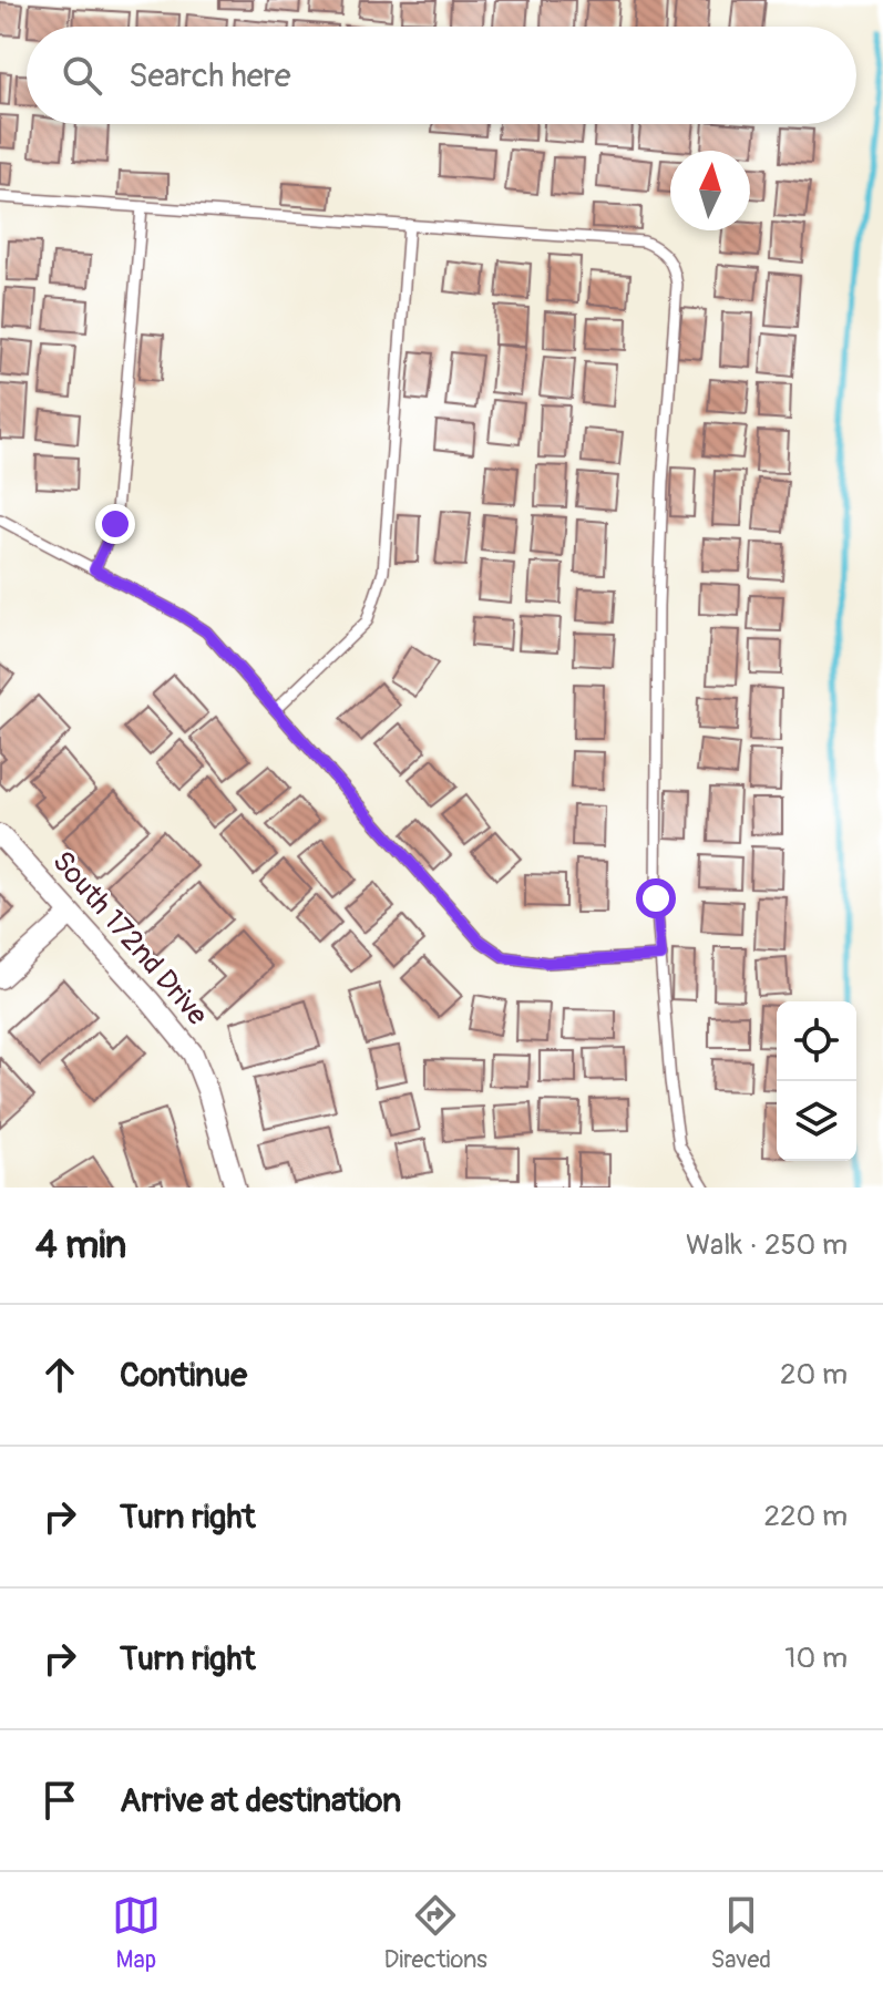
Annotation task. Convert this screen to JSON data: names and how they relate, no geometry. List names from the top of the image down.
{
  "streets": {
    "street": ["South 172nd Drive"]
  },
  "north": "top",
  "page": {
    "search": "Search here",
    "heading": ["4 min", "Walk · 250 m"],
    "list": [
      ["Continue", "20 m"],
      ["Turn right", "220 m"],
      ["Turn right", "10 m"],
      "Arrive at destination"
    ],
    "nav": ["Map", "Directions", "Saved"]
  }
}
